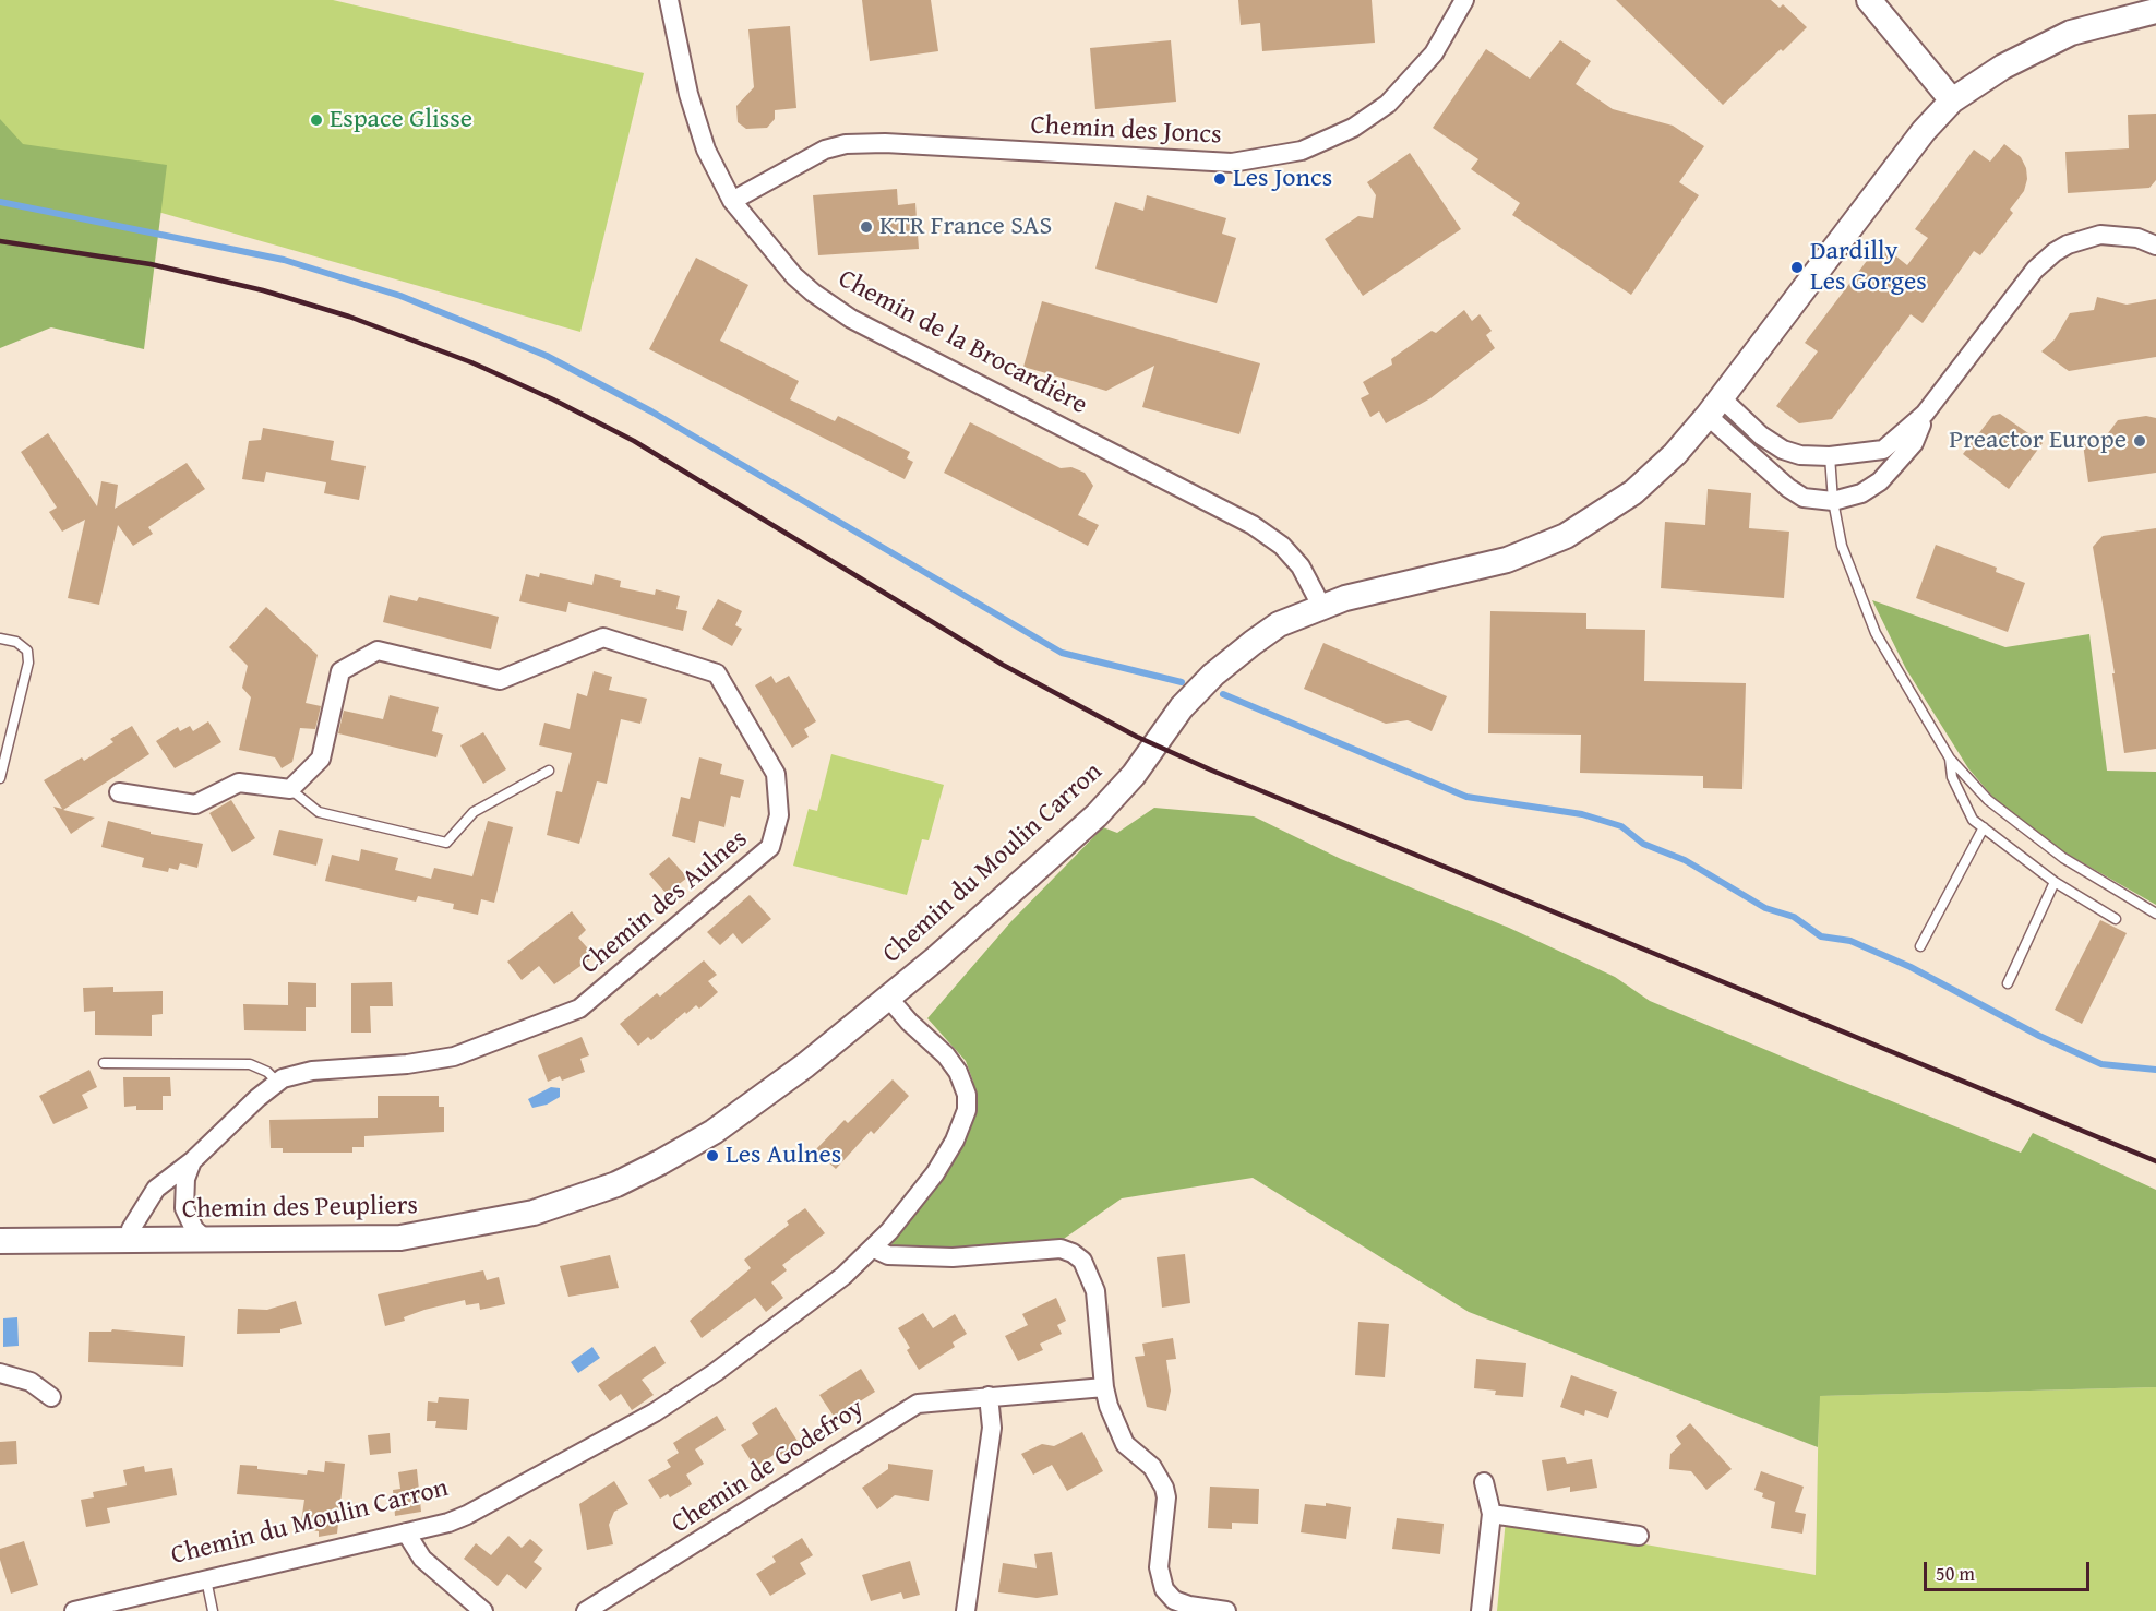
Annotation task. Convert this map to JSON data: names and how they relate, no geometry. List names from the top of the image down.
{
  "streets": {
    "street": [
      "Chemin des Joncs",
      "Chemin de la Brocardière",
      "Chemin du Moulin Carron",
      "Chemin des Aulnes",
      "Chemin des Peupliers",
      "Chemin de Godefroy"
    ]
  },
  "crossings": [
    ["Chemin des Joncs", "Chemin de la Brocardière"],
    ["Chemin de la Brocardière", "Chemin du Moulin Carron"],
    ["Chemin du Moulin Carron", "Chemin des Peupliers"],
    ["Chemin des Aulnes", "Chemin des Peupliers"]
  ],
  "places": [
    "Espace Glisse",
    "Les Joncs",
    "KTR France SAS",
    "Dardilly Les Gorges",
    "Preactor Europe",
    "Les Aulnes"
  ],
  "scale_bar": "50 m"
}
